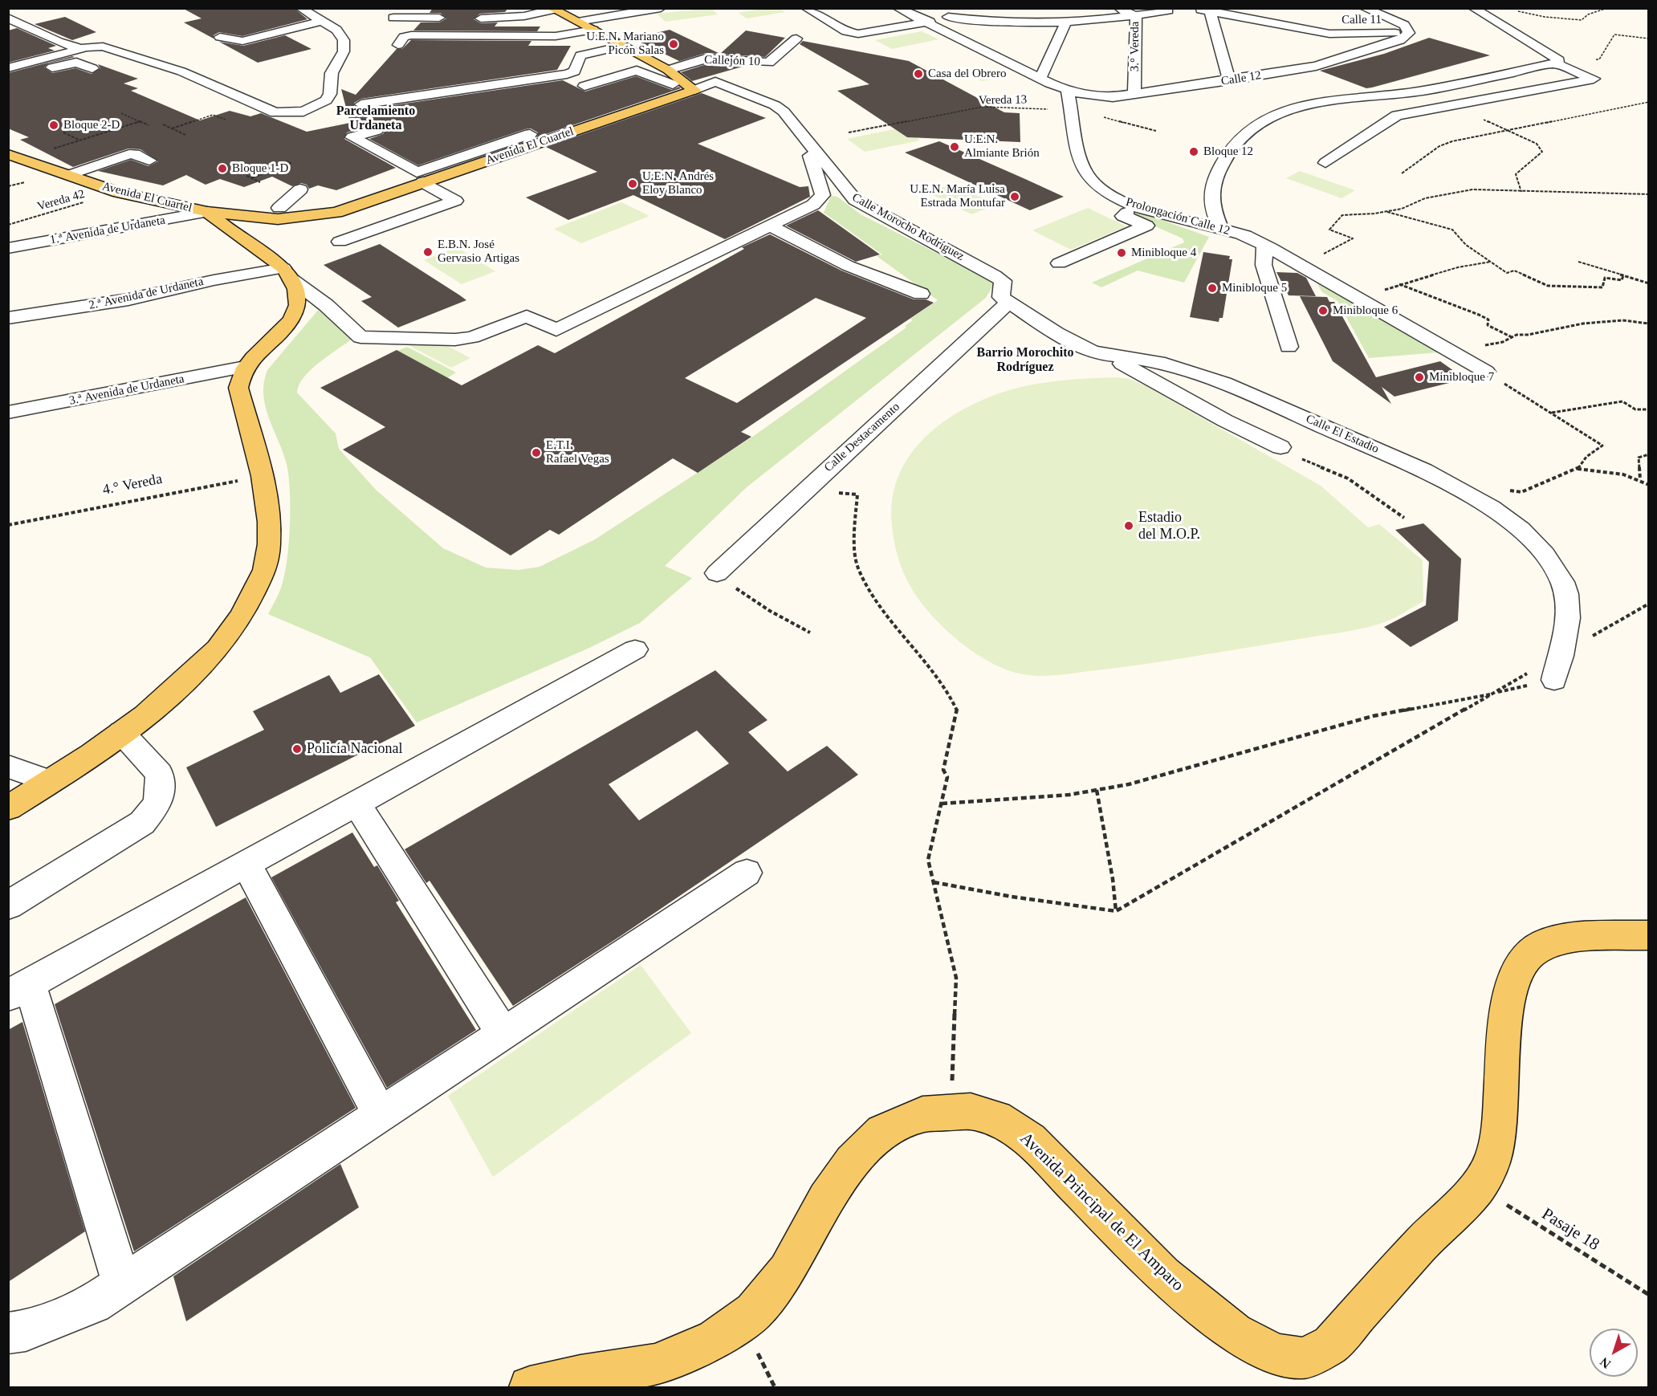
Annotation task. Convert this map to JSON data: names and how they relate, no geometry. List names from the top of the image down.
{
  "streets": {
    "main road": ["Avenida El Cuartel", "Avenida Principal de El Amparo"],
    "street": [
      "Calle 11",
      "3.° Vereda",
      "Callejón 10",
      "Calle 12",
      "Prolongación Calle 12",
      "Calle Morocho Rodríguez",
      "1.ª Avenida de Urdaneta",
      "2.ª Avenida de Urdaneta",
      "3.ª Avenida de Urdaneta",
      "Calle El Estadio",
      "Calle Destacamento"
    ],
    "path": [
      "Vereda 13",
      "Vereda 42",
      "4.° Vereda",
      "Pasaje 18"
    ]
  },
  "crossings": [
    ["Calle 11", "3.° Vereda"],
    ["Calle 11", "Calle 12"],
    ["3.° Vereda", "Calle 12"],
    ["Calle 12", "Prolongación Calle 12"],
    ["Vereda 13", "Prolongación Calle 12"],
    ["Avenida El Cuartel", "Vereda 42"],
    ["Avenida El Cuartel", "Calle Morocho Rodríguez"],
    ["Avenida El Cuartel", "1.ª Avenida de Urdaneta"],
    ["Calle Morocho Rodríguez", "Calle El Estadio"],
    ["Calle Morocho Rodríguez", "Calle Destacamento"],
    ["Calle El Estadio", "Calle Destacamento"],
    ["Avenida Principal de El Amparo", "Pasaje 18"]
  ],
  "districts": ["Parcelamiento Urdaneta", "Barrio Morochito Rodríguez"],
  "places": [
    "U.E.N. Mariano Picón Salas",
    "Casa del Obrero",
    "Bloque 2-D",
    "U.E.N. Almiante Brión",
    "Bloque 12",
    "Bloque 1-D",
    "U.E.N. Andrés Eloy Blanco",
    "U.E.N. María Luisa Estrada Montufar",
    "E.B.N. José Gervasio Artigas",
    "Minibloque 4",
    "Minibloque 5",
    "Minibloque 6",
    "Minibloque 7",
    "E.T.I. Rafael Vegas",
    "Estadio del M.O.P.",
    "Policía Nacional"
  ],
  "north": "bottom left"
}
